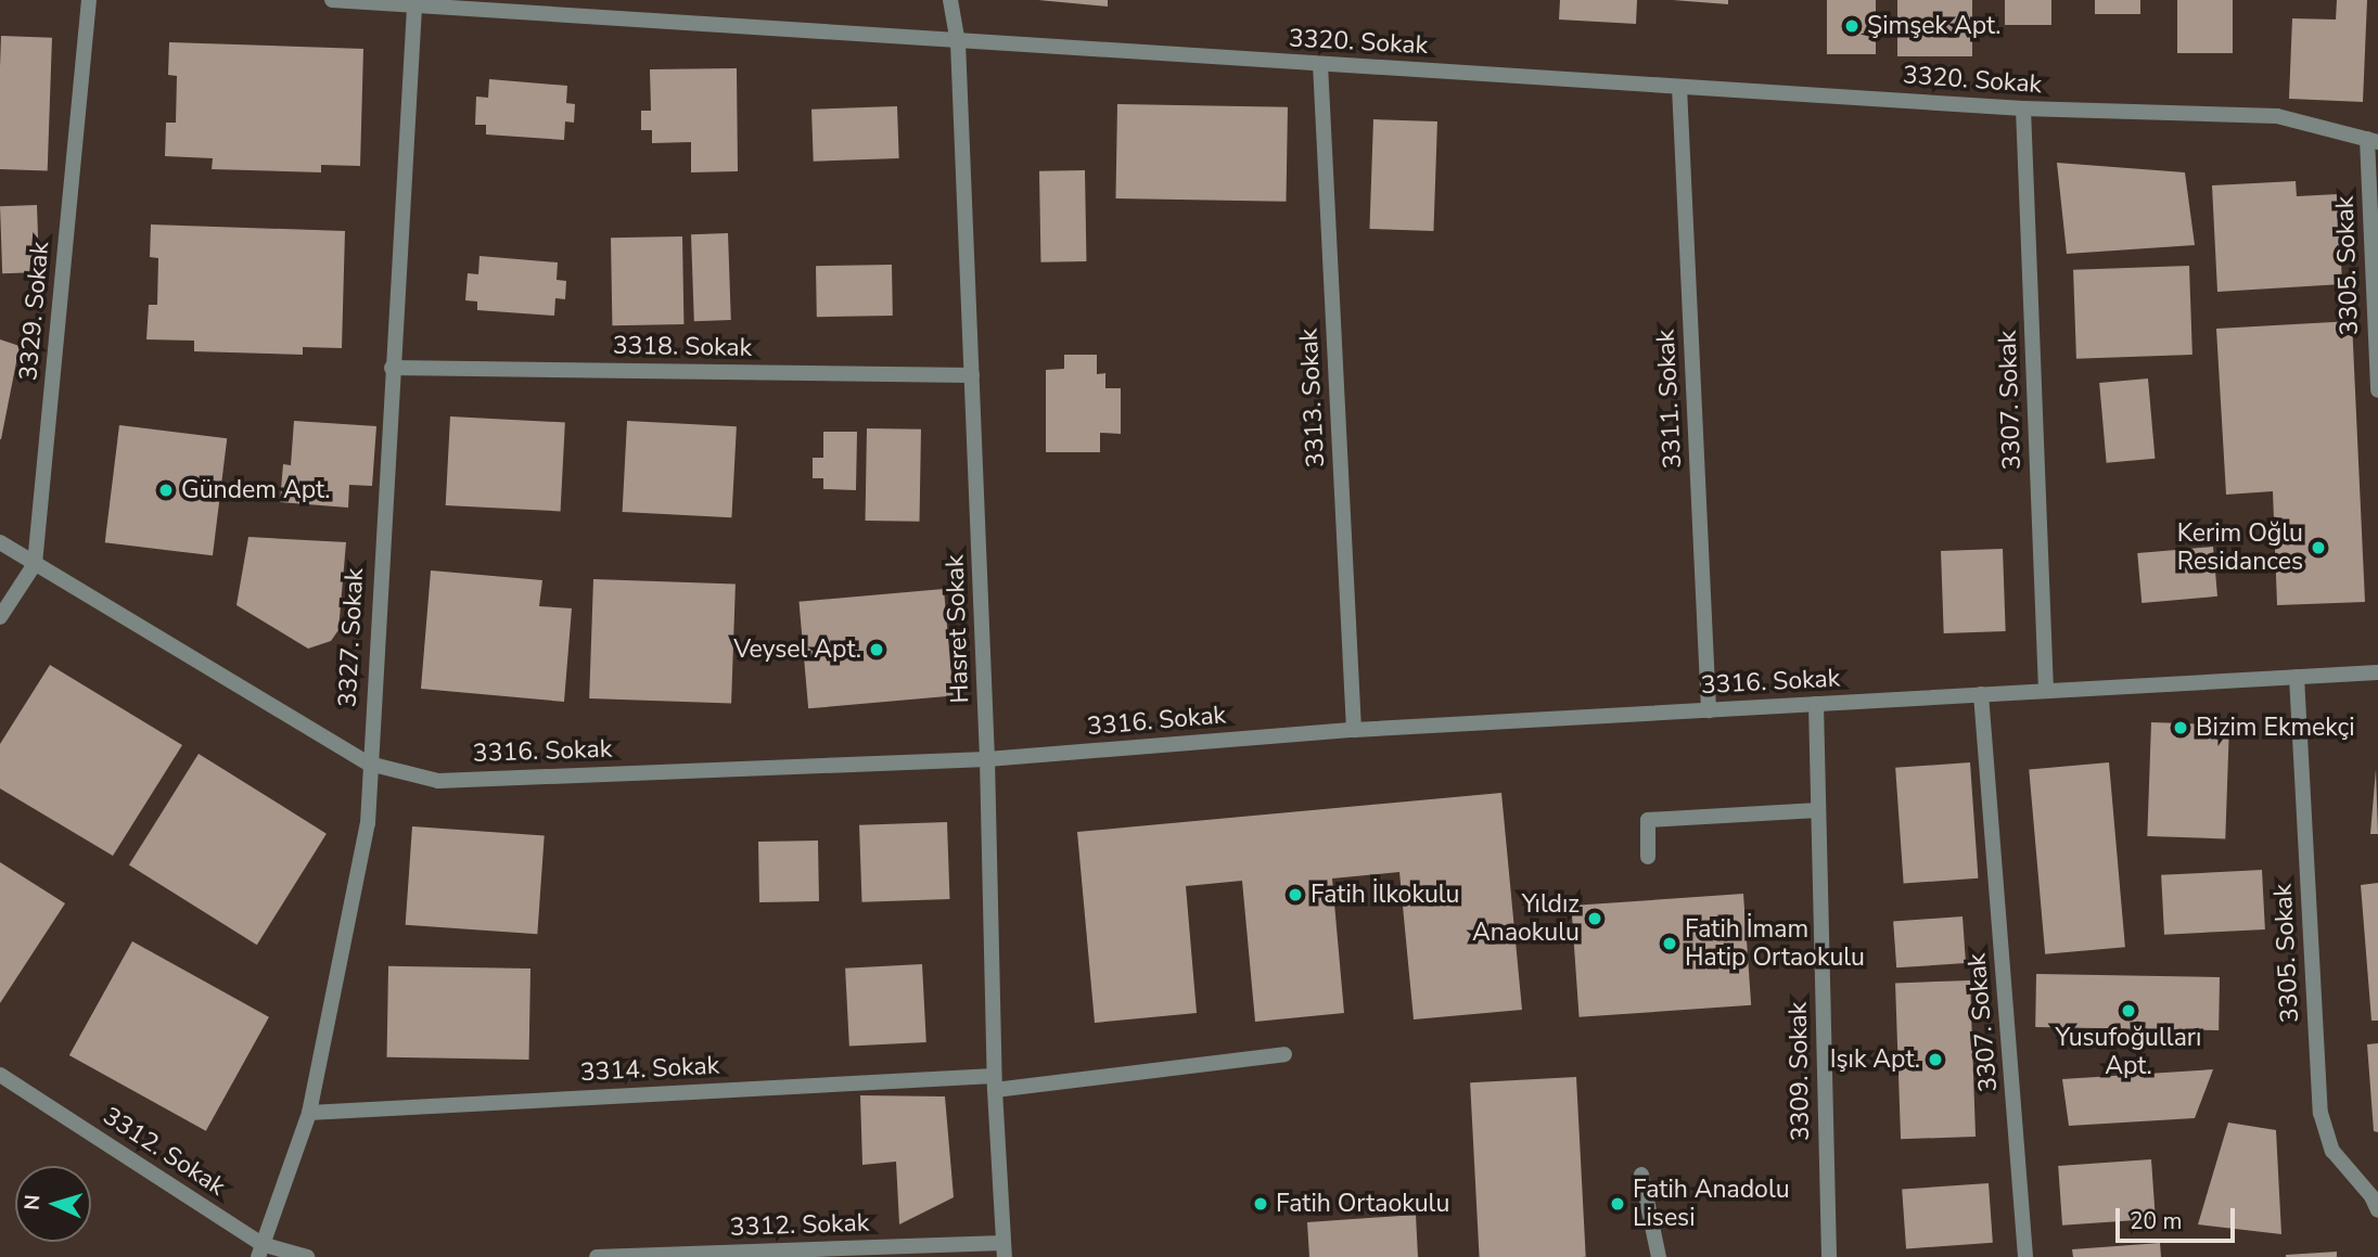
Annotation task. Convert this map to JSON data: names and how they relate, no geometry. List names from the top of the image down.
{
  "streets": {
    "street": [
      "3320. Sokak",
      "3305. Sokak",
      "3329. Sokak",
      "3318. Sokak",
      "3313. Sokak",
      "3311. Sokak",
      "3307. Sokak",
      "Hasret Sokak",
      "3327. Sokak",
      "3316. Sokak",
      "3314. Sokak",
      "3309. Sokak",
      "3312. Sokak"
    ]
  },
  "crossings": [
    ["3320. Sokak", "3305. Sokak"],
    ["3320. Sokak", "3313. Sokak"],
    ["3320. Sokak", "3311. Sokak"],
    ["3320. Sokak", "3307. Sokak"],
    ["3320. Sokak", "Hasret Sokak"],
    ["3320. Sokak", "3327. Sokak"],
    ["3305. Sokak", "3316. Sokak"],
    ["3329. Sokak", "3316. Sokak"],
    ["3318. Sokak", "Hasret Sokak"],
    ["3318. Sokak", "3327. Sokak"],
    ["3313. Sokak", "3316. Sokak"],
    ["3311. Sokak", "3316. Sokak"],
    ["3307. Sokak", "3316. Sokak"],
    ["Hasret Sokak", "3316. Sokak"],
    ["Hasret Sokak", "3314. Sokak"],
    ["Hasret Sokak", "3312. Sokak"],
    ["3327. Sokak", "3316. Sokak"],
    ["3327. Sokak", "3314. Sokak"],
    ["3327. Sokak", "3312. Sokak"],
    ["3316. Sokak", "3309. Sokak"]
  ],
  "places": [
    "Şimşek Apt.",
    "Gündem Apt.",
    "Kerim Oğlu Residances",
    "Veysel Apt.",
    "Bizim Ekmekçi",
    "Fatih İlkokulu",
    "Yıldız Anaokulu",
    "Fatih İmam Hatip Ortaokulu",
    "Yusufoğulları Apt.",
    "Işık Apt.",
    "Fatih Ortaokulu",
    "Fatih Anadolu Lisesi"
  ],
  "scale_bar": "20 m",
  "north": "left"
}
